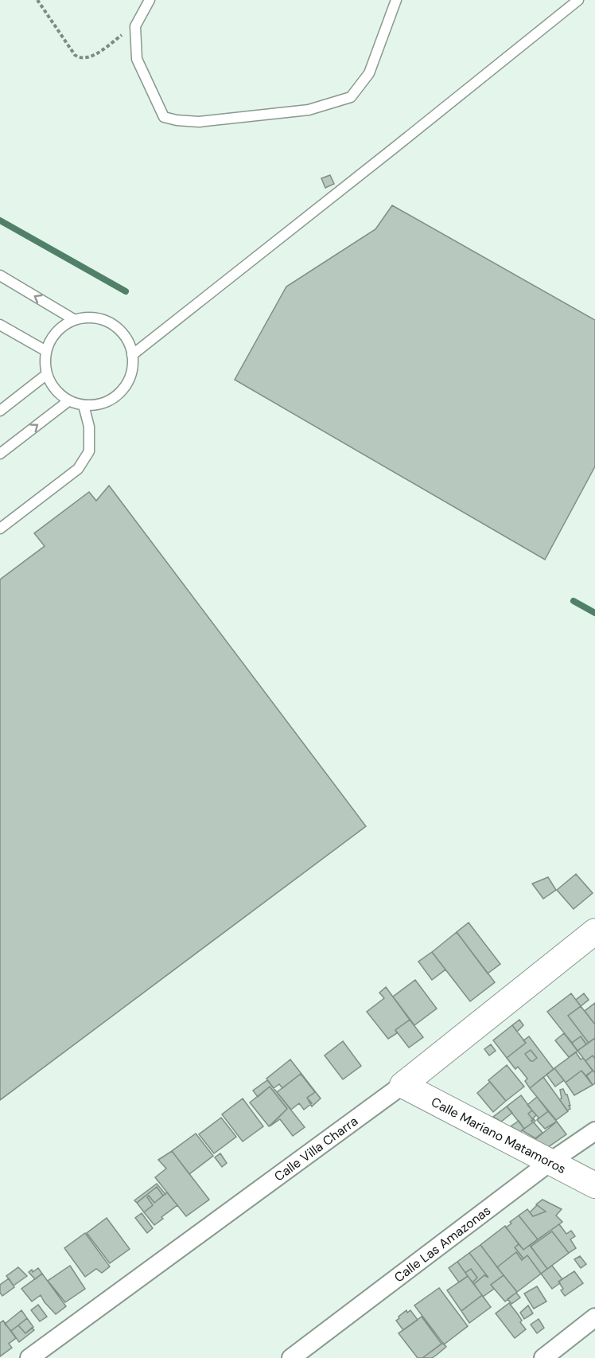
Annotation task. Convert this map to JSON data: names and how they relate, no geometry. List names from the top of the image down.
{
  "streets": {
    "street": ["Calle Mariano Matamoros", "Calle Villa Charra", "Calle Las Amazonas"]
  },
  "crossings": [
    ["Calle Mariano Matamoros", "Calle Villa Charra"],
    ["Calle Mariano Matamoros", "Calle Las Amazonas"]
  ]
}
